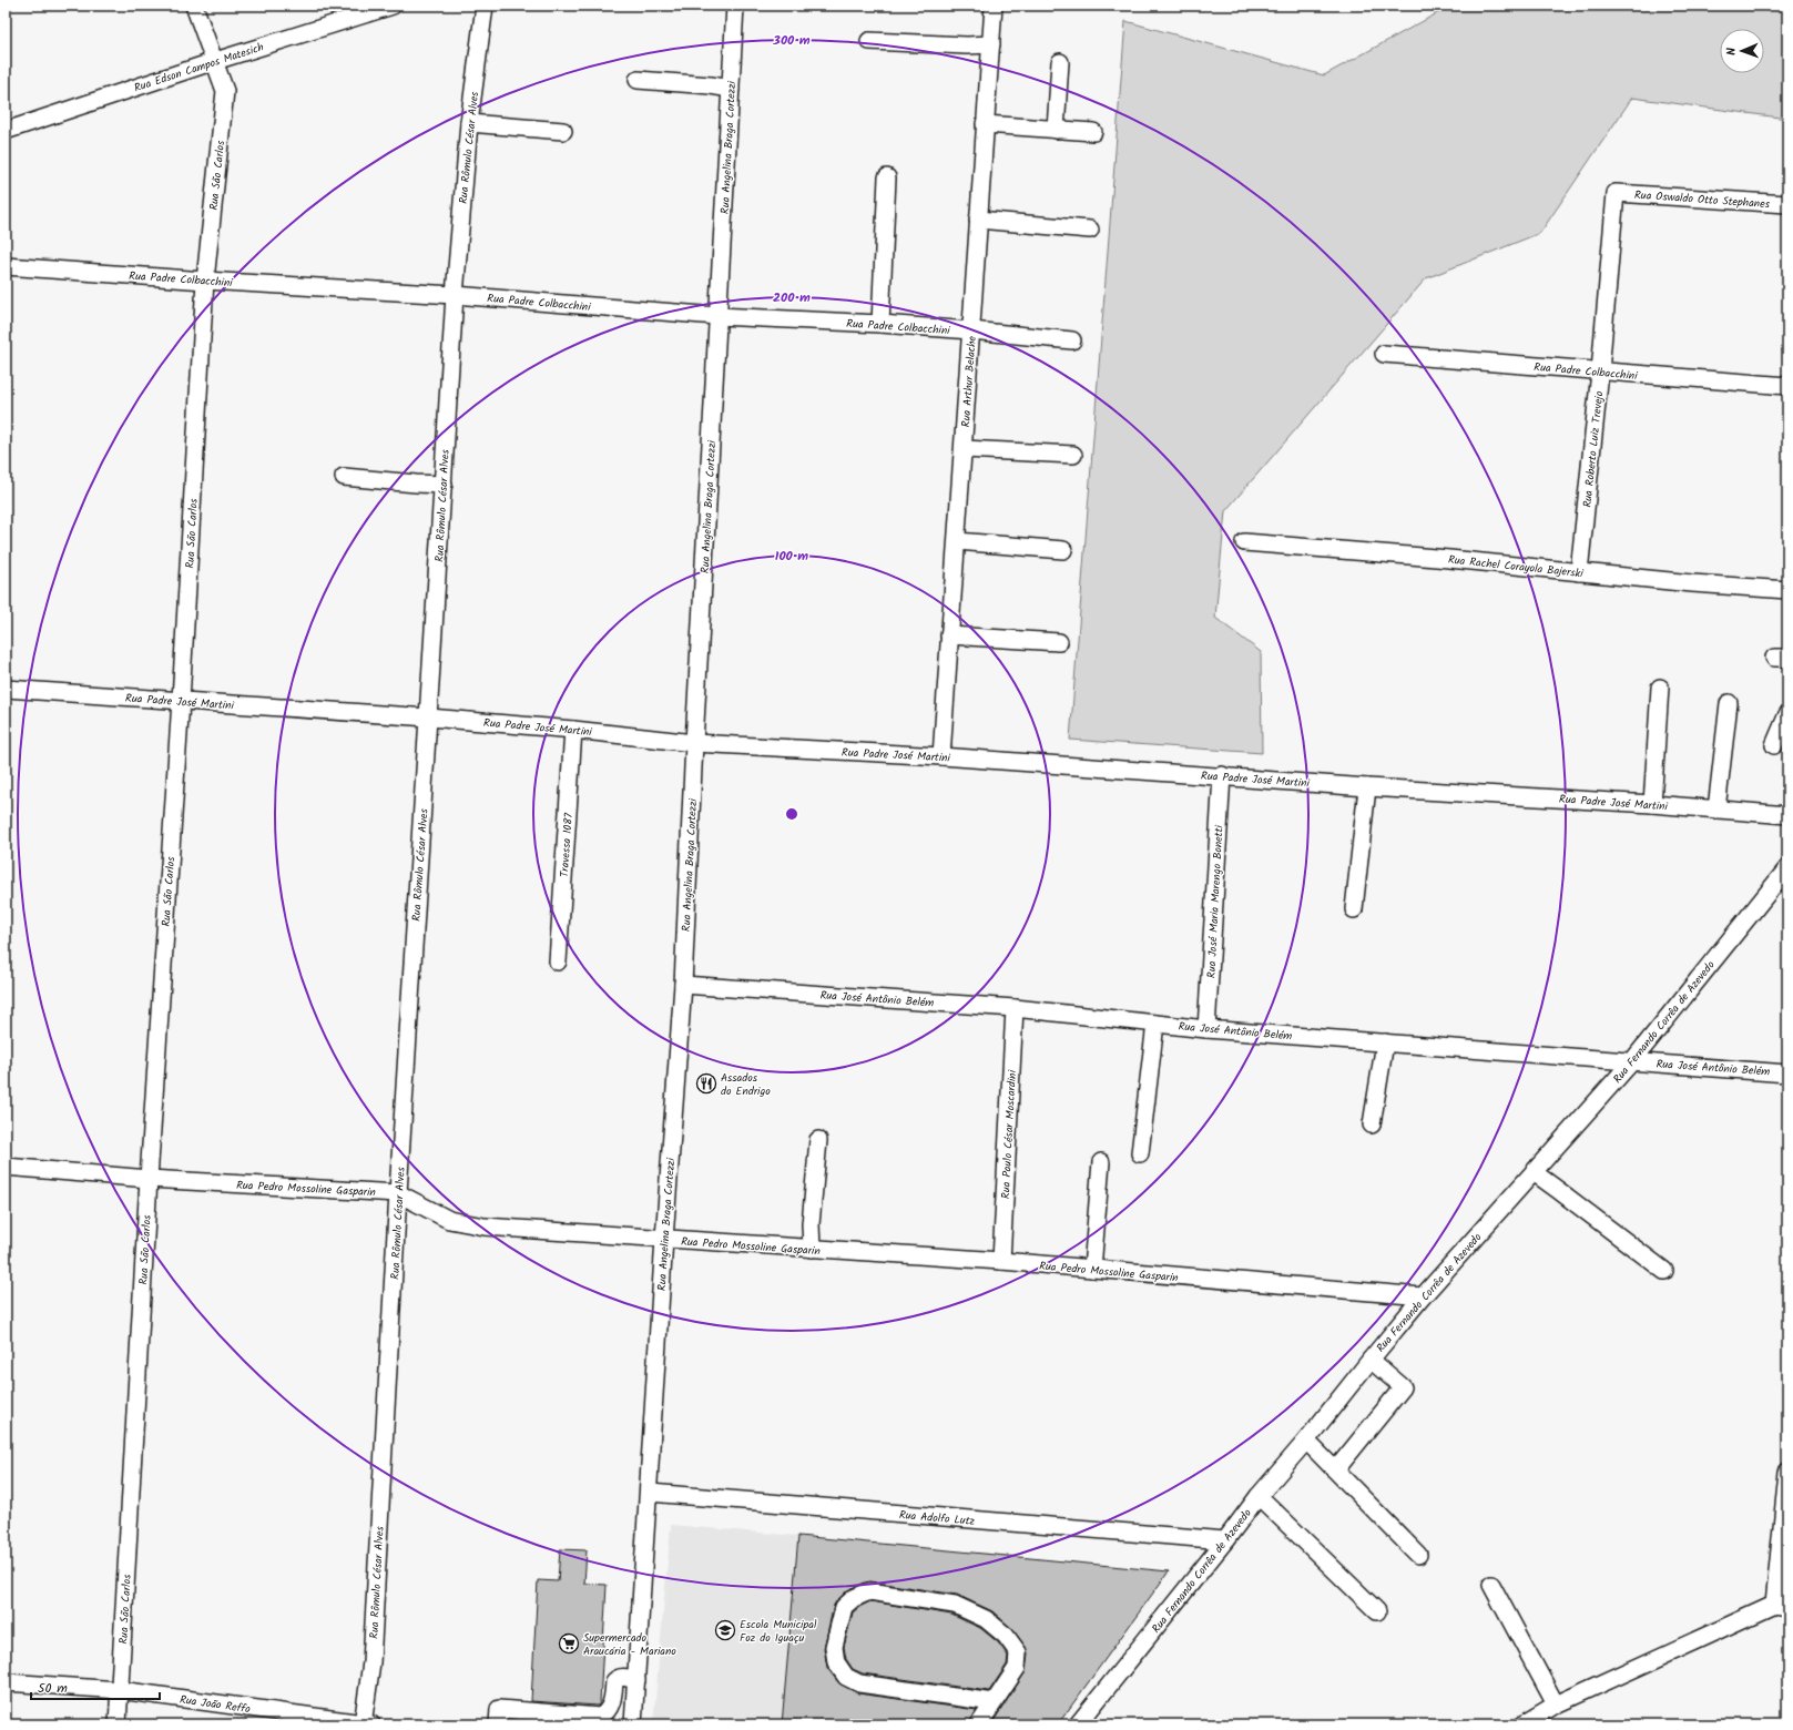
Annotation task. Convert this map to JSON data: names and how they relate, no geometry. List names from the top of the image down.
{
  "streets": {
    "street": [
      "Rua Edson Campos Matesich",
      "Rua Rômulo César Alves",
      "Rua Angelina Braga Cortezzi",
      "Rua São Carlos",
      "Rua Oswaldo Otto Stephanes",
      "Rua Padre Colbacchini",
      "Rua Arthur Belache",
      "Rua Roberto Luiz Trevejo",
      "Rua Rachel Corayola Bajerski",
      "Rua Padre José Martini",
      "Travessa 1087",
      "Rua José Maria Marengo Bonetti",
      "Rua José Antônio Belém",
      "Rua Fernando Corrêa de Azevedo",
      "Rua Paulo César Moscardini",
      "Rua Pedro Mossoline Gasparin",
      "Rua Adolfo Lutz",
      "Rua João Reffo"
    ]
  },
  "crossings": [
    ["Rua Edson Campos Matesich", "Rua São Carlos"],
    ["Rua Rômulo César Alves", "Rua Padre Colbacchini"],
    ["Rua Rômulo César Alves", "Rua Padre José Martini"],
    ["Rua Rômulo César Alves", "Rua Pedro Mossoline Gasparin"],
    ["Rua Rômulo César Alves", "Rua João Reffo"],
    ["Rua Angelina Braga Cortezzi", "Rua Padre Colbacchini"],
    ["Rua Angelina Braga Cortezzi", "Rua Padre José Martini"],
    ["Rua Angelina Braga Cortezzi", "Rua José Antônio Belém"],
    ["Rua Angelina Braga Cortezzi", "Rua Pedro Mossoline Gasparin"],
    ["Rua Angelina Braga Cortezzi", "Rua Adolfo Lutz"],
    ["Rua São Carlos", "Rua Padre Colbacchini"],
    ["Rua São Carlos", "Rua Padre José Martini"],
    ["Rua São Carlos", "Rua Pedro Mossoline Gasparin"],
    ["Rua São Carlos", "Rua João Reffo"],
    ["Rua Oswaldo Otto Stephanes", "Rua Roberto Luiz Trevejo"],
    ["Rua Padre Colbacchini", "Rua Arthur Belache"],
    ["Rua Padre Colbacchini", "Rua Roberto Luiz Trevejo"],
    ["Rua Arthur Belache", "Rua Padre José Martini"],
    ["Rua Roberto Luiz Trevejo", "Rua Rachel Corayola Bajerski"],
    ["Rua Padre José Martini", "Travessa 1087"],
    ["Rua Padre José Martini", "Rua José Maria Marengo Bonetti"],
    ["Rua José Maria Marengo Bonetti", "Rua José Antônio Belém"],
    ["Rua José Antônio Belém", "Rua Fernando Corrêa de Azevedo"],
    ["Rua José Antônio Belém", "Rua Paulo César Moscardini"],
    ["Rua Fernando Corrêa de Azevedo", "Rua Pedro Mossoline Gasparin"],
    ["Rua Fernando Corrêa de Azevedo", "Rua Adolfo Lutz"],
    ["Rua Paulo César Moscardini", "Rua Pedro Mossoline Gasparin"]
  ],
  "places": {
    "restaurant": ["Assados do Endrigo"],
    "school or university": ["Escola Municipal Foz do Iguaçu"],
    "supermarket": ["Supermercado Araucária - Mariano"]
  },
  "scale_bar": "50 m",
  "north": "left",
  "rings": ["300 m", "200 m", "100 m"]
}
